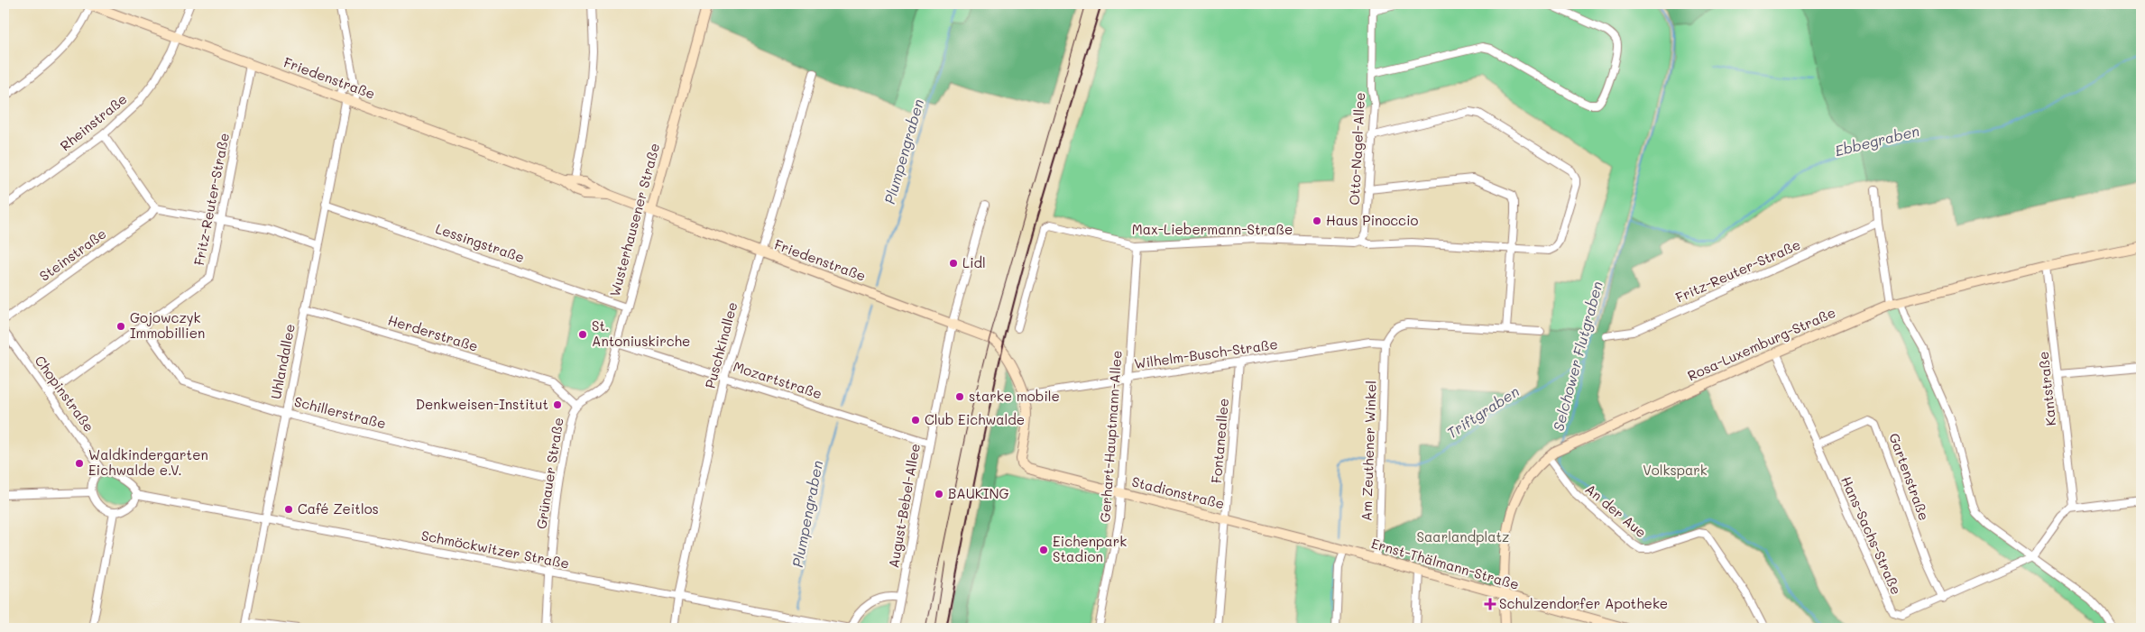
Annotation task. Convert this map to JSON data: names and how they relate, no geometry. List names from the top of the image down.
{
  "streets": {
    "street": [
      "Friedenstraße",
      "Rheinstraße",
      "Otto-Nagel-Allee",
      "Fritz-Reuter-Straße",
      "Wusterhausener Straße",
      "Max-Liebermann-Straße",
      "Lessingstraße",
      "Steinstraße",
      "Herderstraße",
      "Rosa-Luxemburg-Straße",
      "Puschkinallee",
      "Wilhelm-Busch-Straße",
      "Uhlandallee",
      "Mozartstraße",
      "Kantstraße",
      "Chopinstraße",
      "Schillerstraße",
      "Gerhart-Hauptmann-Allee",
      "Fontaneallee",
      "Am Zeuthener Winkel",
      "Grünauer Straße",
      "Gartenstraße",
      "Stadionstraße",
      "August-Bebel-Allee",
      "An der Aue",
      "Hans-Sachs-Straße",
      "Schmöckwitzer Straße",
      "Ernst-Thälmann-Straße"
    ]
  },
  "crossings": [
    ["Friedenstraße", "Rheinstraße"],
    ["Friedenstraße", "Fritz-Reuter-Straße"],
    ["Friedenstraße", "Wusterhausener Straße"],
    ["Friedenstraße", "Puschkinallee"],
    ["Friedenstraße", "Wilhelm-Busch-Straße"],
    ["Friedenstraße", "Uhlandallee"],
    ["Friedenstraße", "Stadionstraße"],
    ["Friedenstraße", "August-Bebel-Allee"],
    ["Otto-Nagel-Allee", "Max-Liebermann-Straße"],
    ["Fritz-Reuter-Straße", "Chopinstraße"],
    ["Fritz-Reuter-Straße", "Schillerstraße"],
    ["Wusterhausener Straße", "Lessingstraße"],
    ["Wusterhausener Straße", "Herderstraße"],
    ["Wusterhausener Straße", "Mozartstraße"],
    ["Wusterhausener Straße", "Grünauer Straße"],
    ["Max-Liebermann-Straße", "Gerhart-Hauptmann-Allee"],
    ["Lessingstraße", "Uhlandallee"],
    ["Herderstraße", "Uhlandallee"],
    ["Herderstraße", "Grünauer Straße"],
    ["Rosa-Luxemburg-Straße", "Kantstraße"],
    ["Rosa-Luxemburg-Straße", "An der Aue"],
    ["Rosa-Luxemburg-Straße", "Hans-Sachs-Straße"],
    ["Rosa-Luxemburg-Straße", "Ernst-Thälmann-Straße"],
    ["Puschkinallee", "Mozartstraße"],
    ["Puschkinallee", "Schmöckwitzer Straße"],
    ["Wilhelm-Busch-Straße", "Gerhart-Hauptmann-Allee"],
    ["Wilhelm-Busch-Straße", "Fontaneallee"],
    ["Wilhelm-Busch-Straße", "Am Zeuthener Winkel"],
    ["Uhlandallee", "Schillerstraße"],
    ["Uhlandallee", "Schmöckwitzer Straße"],
    ["Mozartstraße", "August-Bebel-Allee"],
    ["Chopinstraße", "Schmöckwitzer Straße"],
    ["Schillerstraße", "Grünauer Straße"],
    ["Gerhart-Hauptmann-Allee", "Stadionstraße"],
    ["Fontaneallee", "Stadionstraße"],
    ["Am Zeuthener Winkel", "Ernst-Thälmann-Straße"],
    ["Grünauer Straße", "Schmöckwitzer Straße"],
    ["Gartenstraße", "Hans-Sachs-Straße"],
    ["Stadionstraße", "Ernst-Thälmann-Straße"],
    ["August-Bebel-Allee", "Schmöckwitzer Straße"]
  ],
  "water": [
    "Ebbegraben",
    "Plumpengraben",
    "Selchower Flutgraben",
    "Triftgraben"
  ],
  "parks": ["Volkspark", "Saarlandplatz"],
  "places": {
    "other": [
      "Haus Pinoccio",
      "Lidl",
      "Gojowczyk Immobillien",
      "St. Antoniuskirche",
      "starke mobile",
      "Denkweisen-Institut",
      "Club Eichwalde",
      "Waldkindergarten Eichwalde e.V.",
      "BAUKING",
      "Café Zeitlos",
      "Eichenpark Stadion"
    ],
    "health": ["Schulzendorfer Apotheke"]
  }
}
